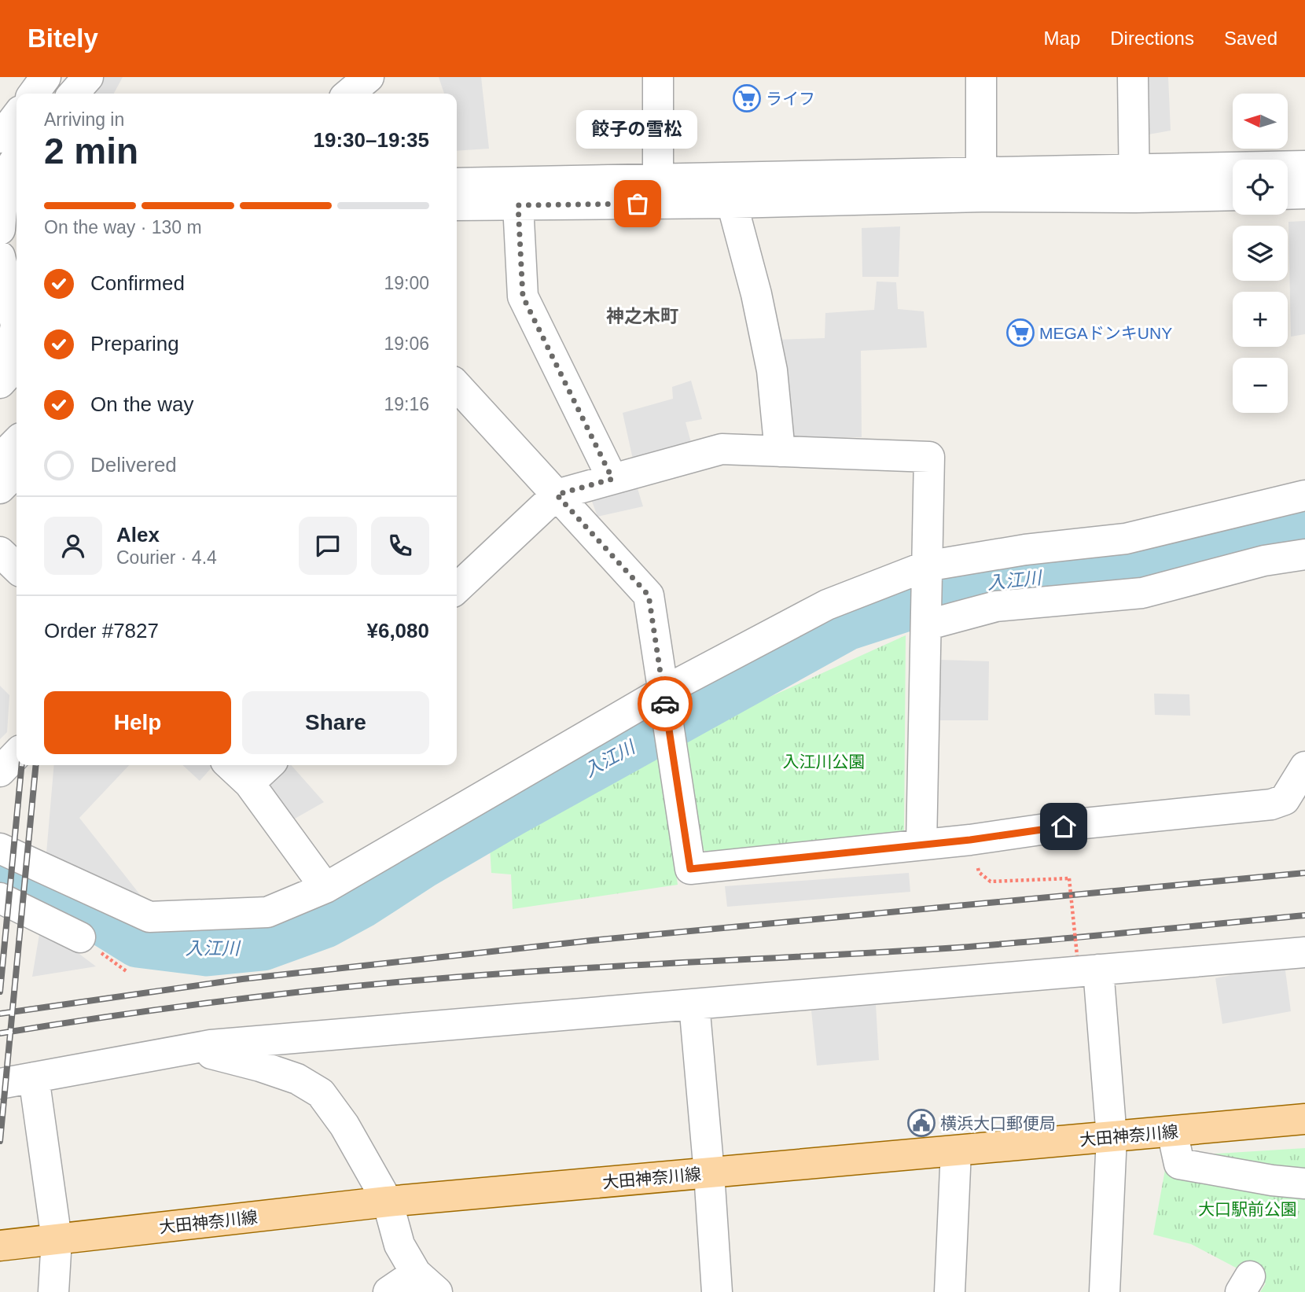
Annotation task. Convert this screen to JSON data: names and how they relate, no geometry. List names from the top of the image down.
{
  "streets": {
    "main road": ["大田神奈川線"]
  },
  "districts": ["神之木町"],
  "water": ["入江川"],
  "parks": ["入江川公園", "大口駅前公園"],
  "places": {
    "supermarket": ["ライフ", "MEGAドンキUNY"],
    "other": ["餃子の雪松"],
    "public building": ["横浜大口郵便局"]
  },
  "north": "left",
  "page": {
    "header": "Bitely",
    "nav": ["Map", "Directions", "Saved"],
    "map_buttons": ["+", "−"],
    "heading": ["2 min", "Arriving in", "19:30–19:35"],
    "panel": [
      "Alex",
      "Courier · 4.4",
      "Order #7827",
      "¥6,080"
    ],
    "bubble": "餃子の雪松",
    "bar": "On the way · 130 m",
    "list": [
      ["Confirmed", "19:00"],
      ["Preparing", "19:06"],
      ["On the way", "19:16"],
      "Delivered"
    ],
    "buttons": ["Help", "Share"]
  }
}
